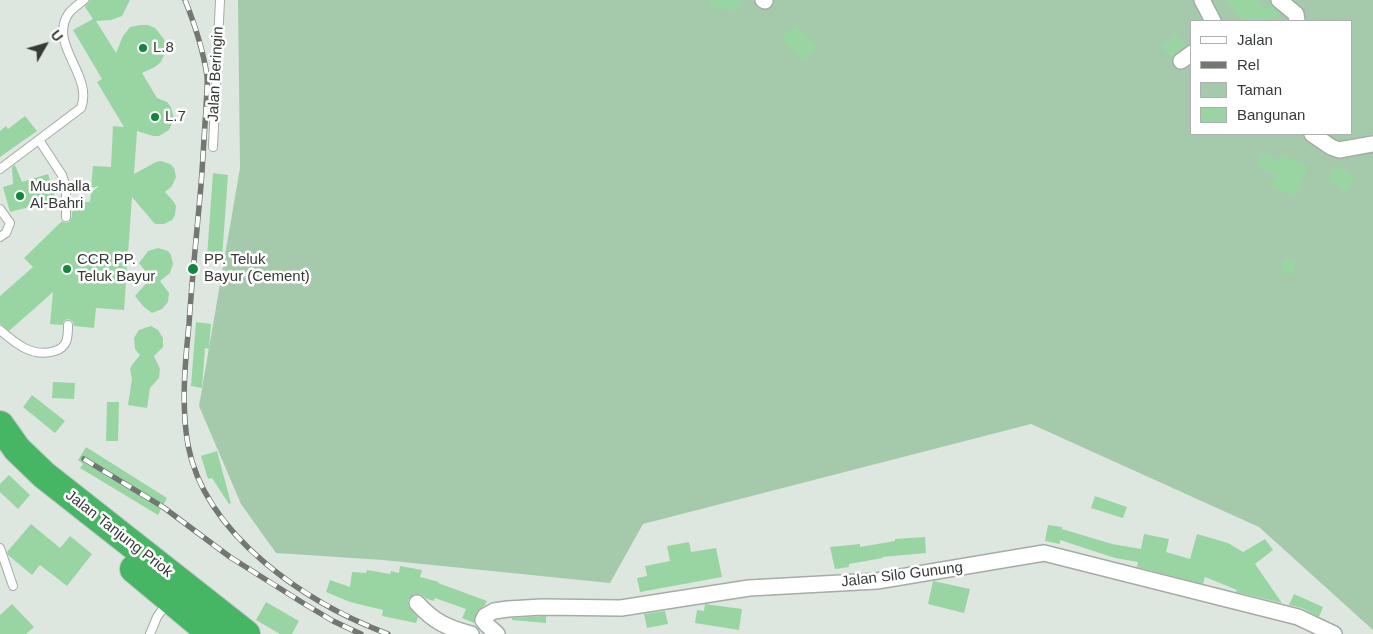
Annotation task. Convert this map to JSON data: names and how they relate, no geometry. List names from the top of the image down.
{
  "streets": {
    "highway": ["Jalan Tanjung Priok"],
    "street": ["Jalan Silo Gunung"],
    "lane": ["Jalan Beringin"]
  },
  "places": [
    "L.8",
    "L.7",
    "Mushalla Al-Bahri",
    "CCR PP. Teluk Bayur",
    "PP. Teluk Bayur (Cement)"
  ],
  "legend": [
    "Jalan",
    "Rel",
    "Taman",
    "Bangunan"
  ],
  "north": "top right"
}
